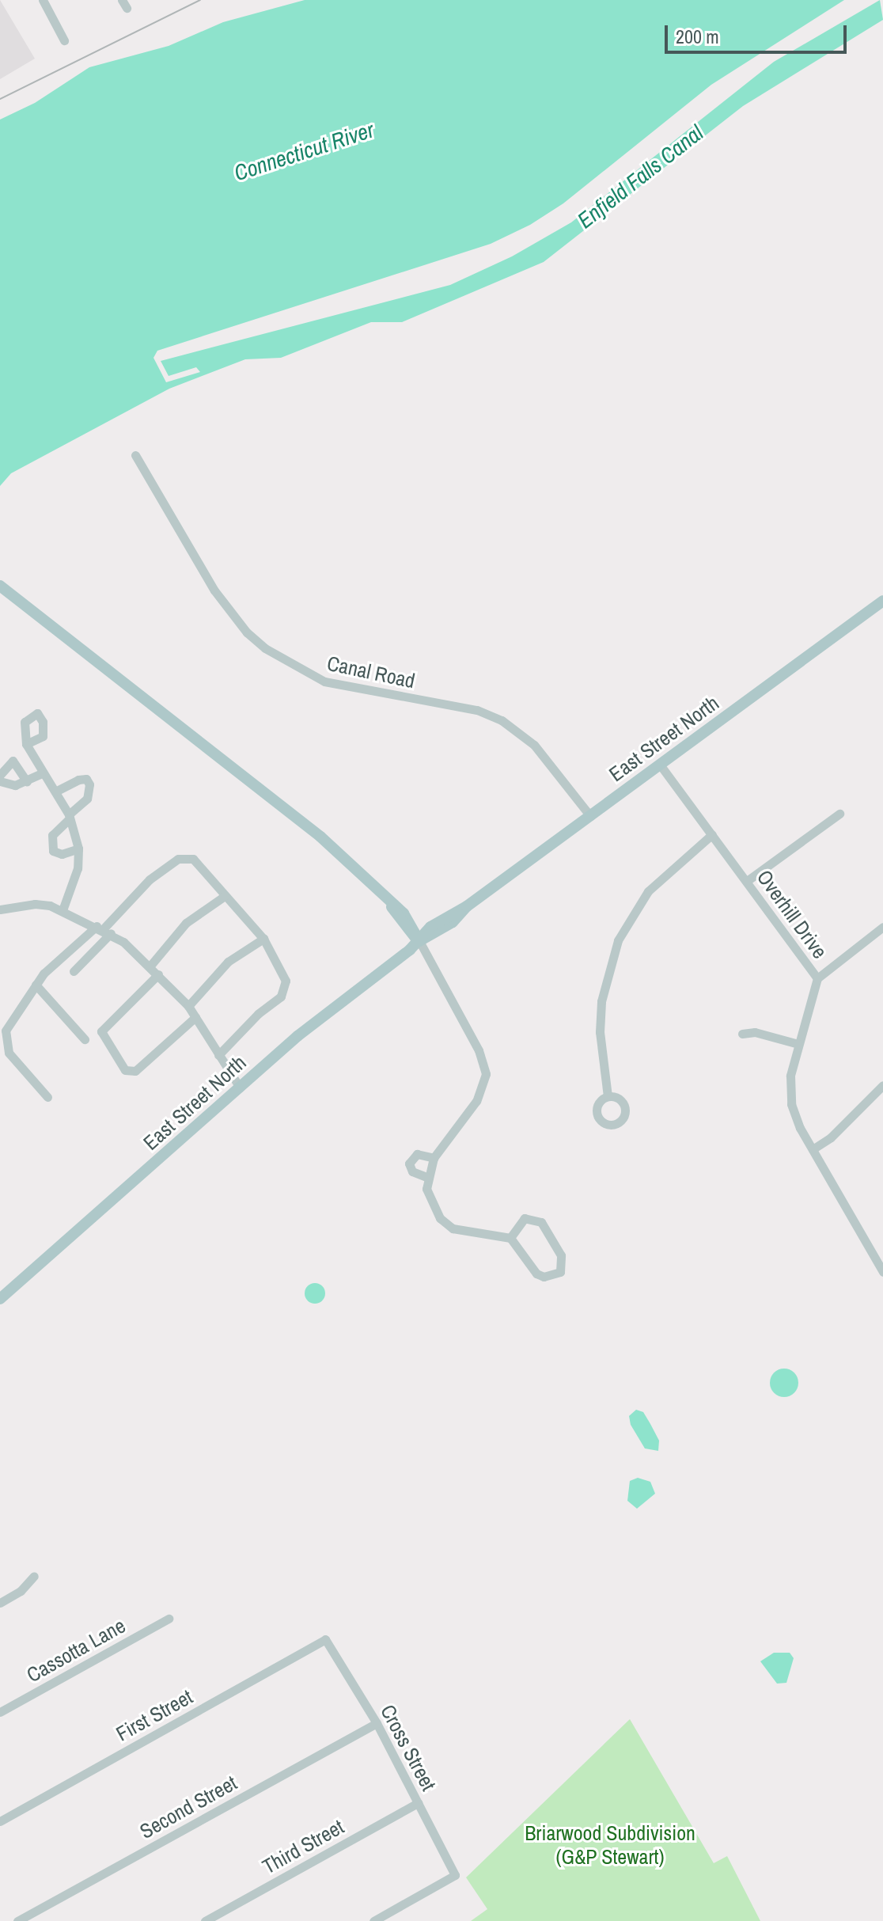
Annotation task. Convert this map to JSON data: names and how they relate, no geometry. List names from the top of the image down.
{
  "streets": {
    "main road": ["East Street North"],
    "street": [
      "Canal Road",
      "Overhill Drive",
      "Cassotta Lane",
      "First Street",
      "Cross Street",
      "Second Street",
      "Third Street"
    ]
  },
  "crossings": [
    ["Canal Road", "East Street North"],
    ["East Street North", "Overhill Drive"],
    ["First Street", "Cross Street"],
    ["Cross Street", "Second Street"],
    ["Cross Street", "Third Street"]
  ],
  "water": ["Connecticut River", "Enfield Falls Canal"],
  "parks": ["Briarwood Subdivision (G&P Stewart)"],
  "scale_bar": "200 m"
}
